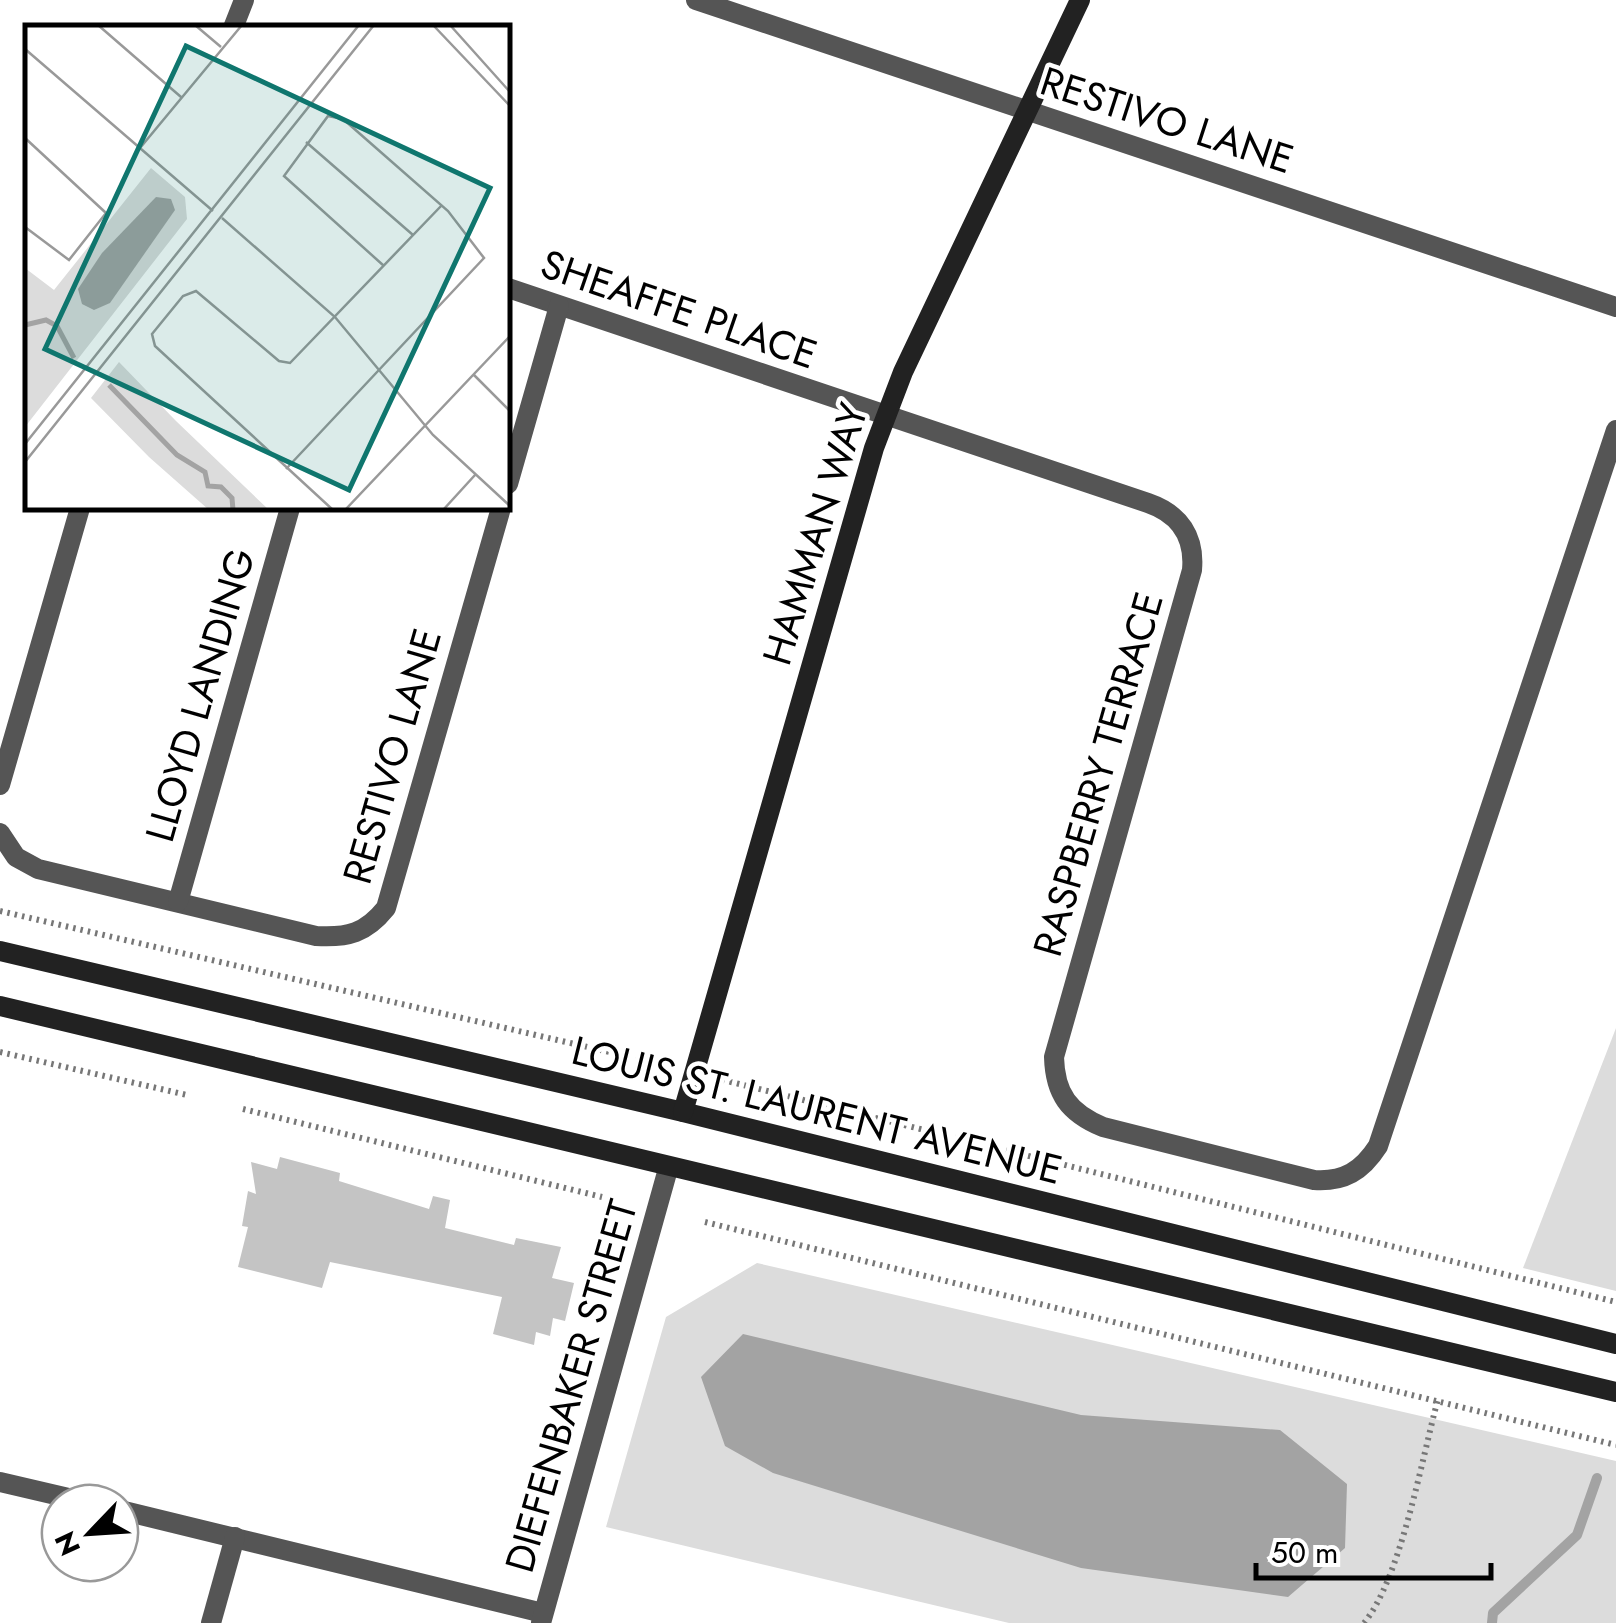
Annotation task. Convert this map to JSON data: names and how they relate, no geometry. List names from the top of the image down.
{
  "streets": {
    "main road": ["HAMMAN WAY", "LOUIS ST. LAURENT AVENUE"],
    "street": [
      "RESTIVO LANE",
      "SHEAFFE PLACE",
      "LLOYD LANDING",
      "RASPBERRY TERRACE",
      "DIEFENBAKER STREET"
    ]
  },
  "crossings": [
    ["RESTIVO LANE", "HAMMAN WAY"],
    ["RESTIVO LANE", "LLOYD LANDING"],
    ["SHEAFFE PLACE", "HAMMAN WAY"],
    ["SHEAFFE PLACE", "RASPBERRY TERRACE"],
    ["HAMMAN WAY", "RASPBERRY TERRACE"],
    ["HAMMAN WAY", "LOUIS ST. LAURENT AVENUE"]
  ],
  "scale_bar": "50 m",
  "north": "bottom left"
}
